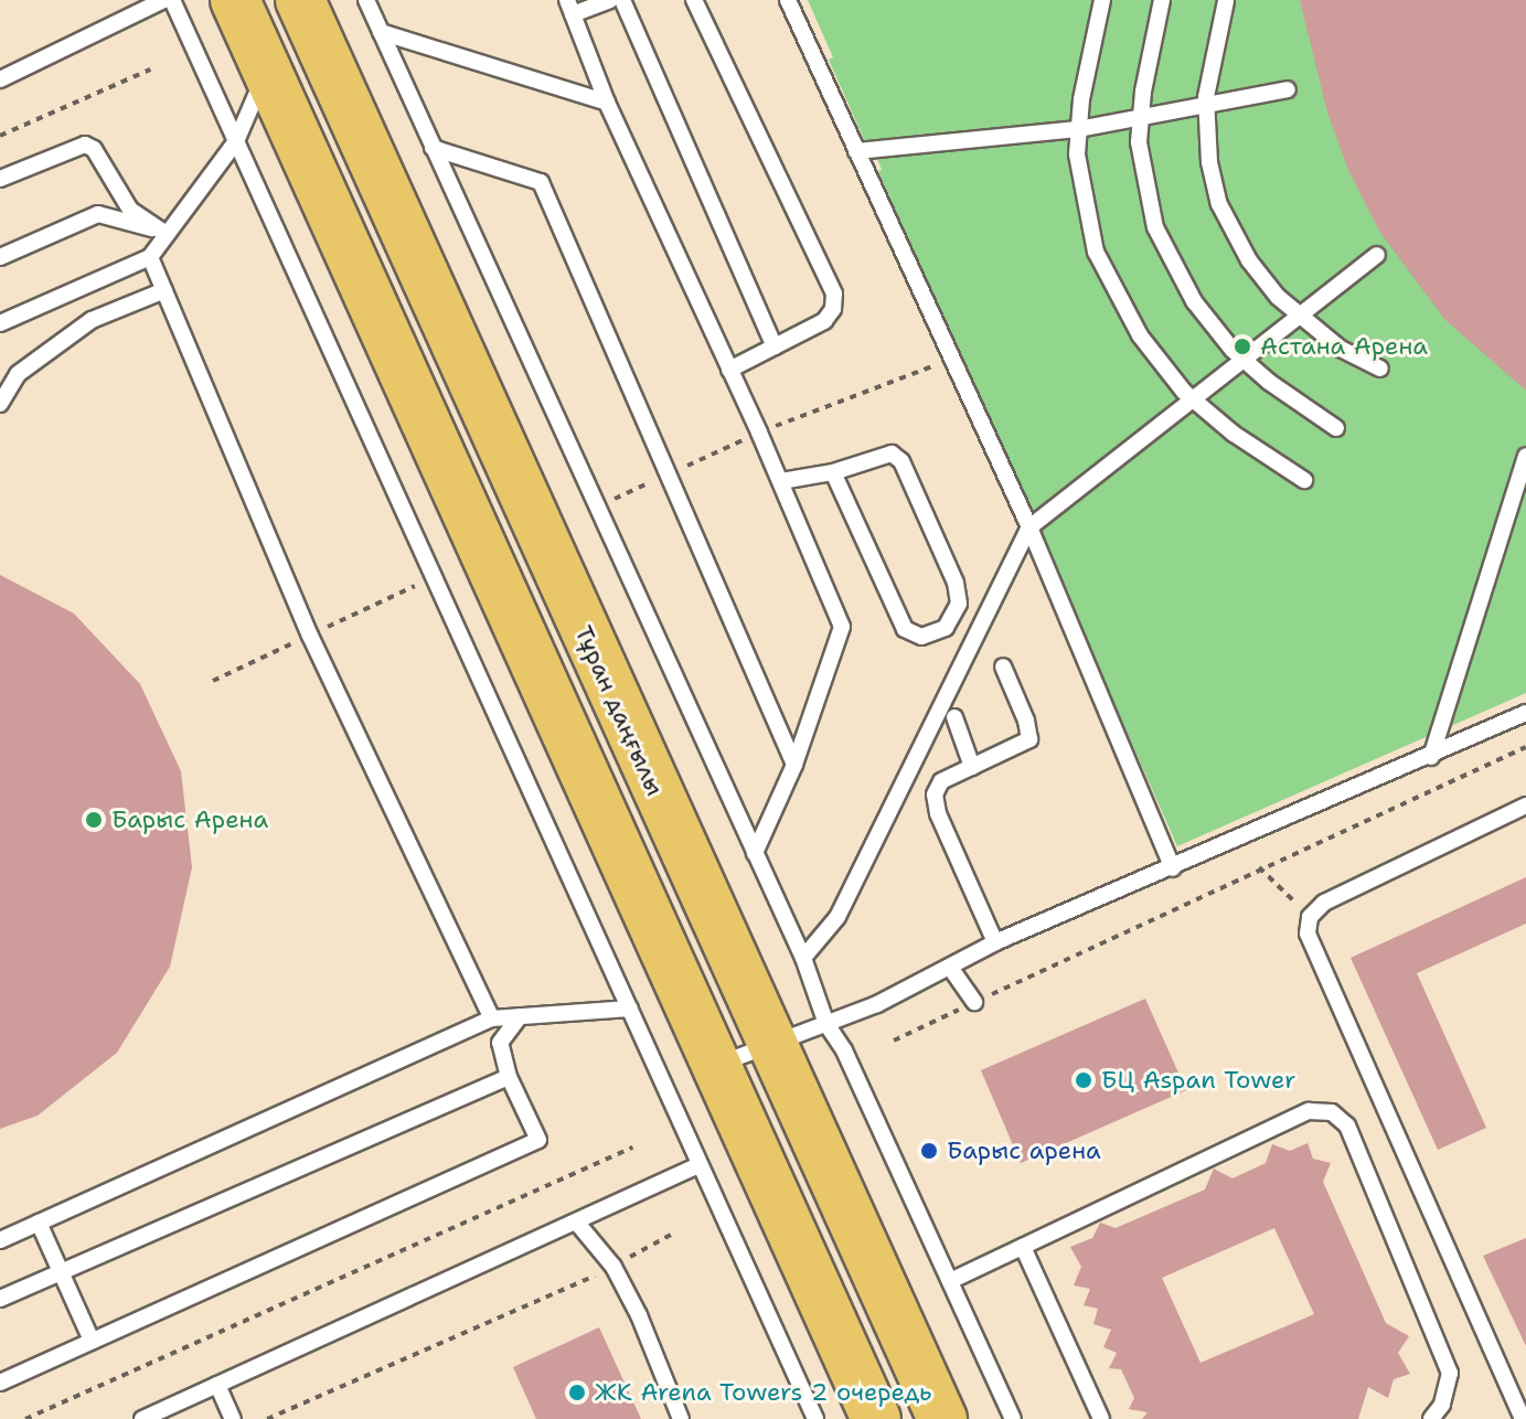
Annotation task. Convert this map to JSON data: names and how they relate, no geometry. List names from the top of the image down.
{
  "streets": {
    "main road": ["Тұран даңғылы"]
  },
  "places": [
    "Астана Арена",
    "Барыс Арена",
    "БЦ Aspan Tower",
    "Барыс арена",
    "ЖК Arena Towers 2 очередь"
  ]
}
